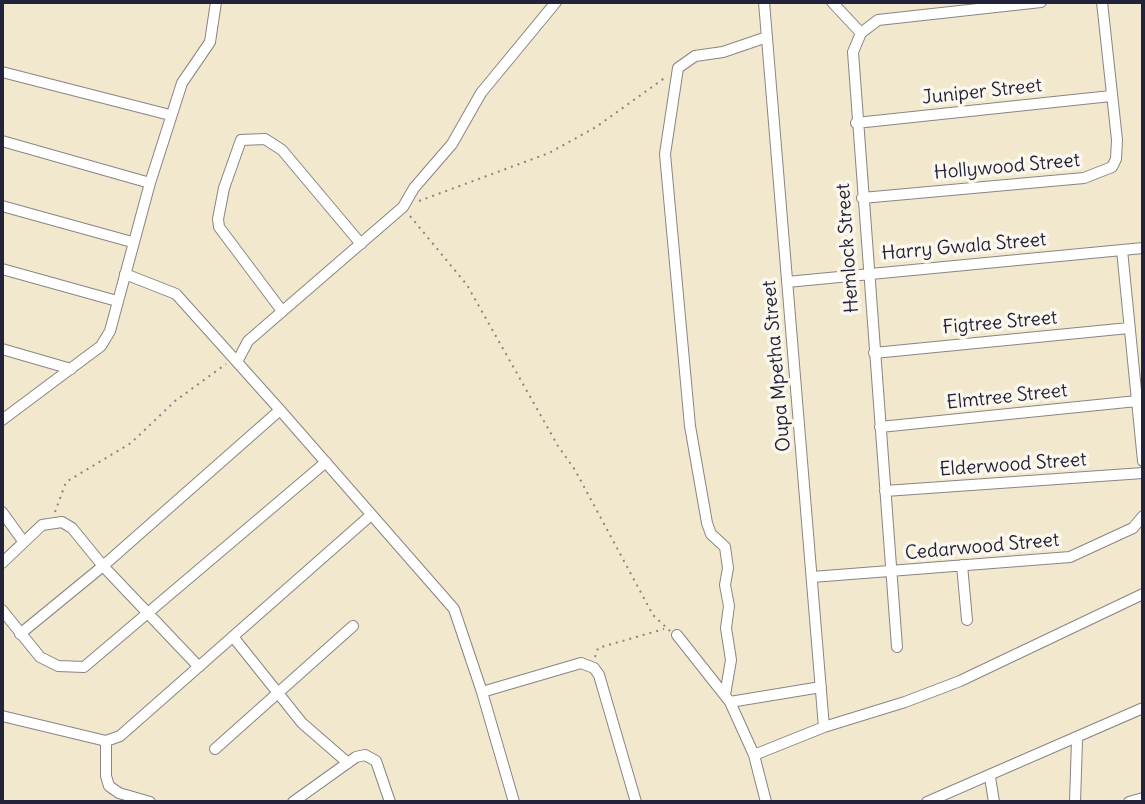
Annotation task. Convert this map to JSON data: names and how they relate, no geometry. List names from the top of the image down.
{
  "streets": {
    "street": [
      "Juniper Street",
      "Hollywood Street",
      "Harry Gwala Street",
      "Hemlock Street",
      "Figtree Street",
      "Oupa Mpetha Street",
      "Elmtree Street",
      "Elderwood Street",
      "Cedarwood Street"
    ]
  },
  "crossings": [
    ["Juniper Street", "Hollywood Street"],
    ["Juniper Street", "Hemlock Street"],
    ["Hollywood Street", "Hemlock Street"],
    ["Harry Gwala Street", "Hemlock Street"],
    ["Harry Gwala Street", "Oupa Mpetha Street"],
    ["Hemlock Street", "Figtree Street"],
    ["Hemlock Street", "Elmtree Street"],
    ["Hemlock Street", "Elderwood Street"],
    ["Hemlock Street", "Cedarwood Street"],
    ["Oupa Mpetha Street", "Cedarwood Street"]
  ]
}
